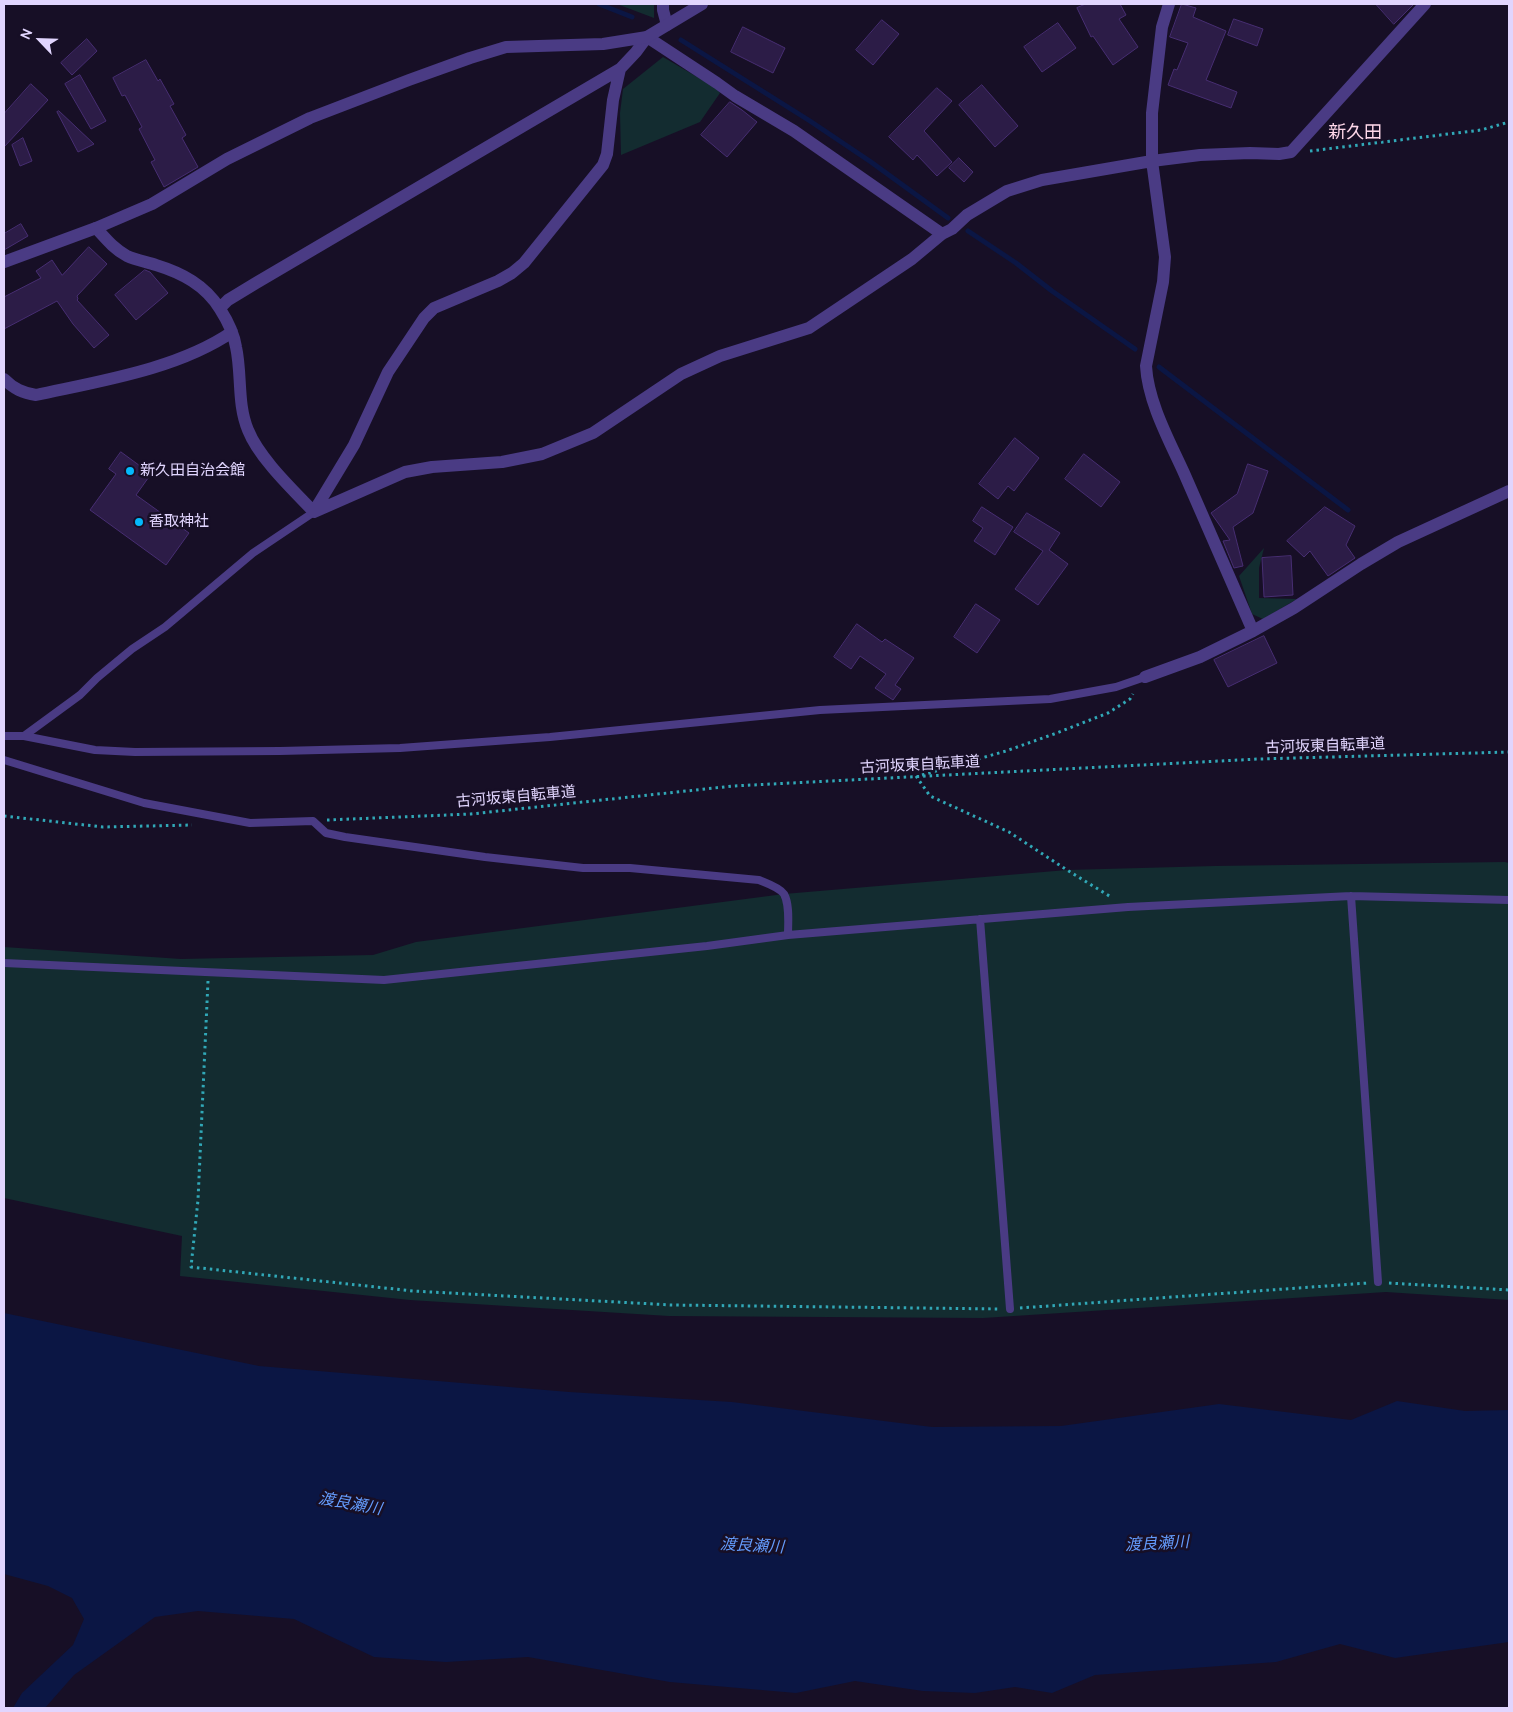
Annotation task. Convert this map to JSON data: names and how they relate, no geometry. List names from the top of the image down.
{
  "streets": {
    "path": ["古河坂東自転車道"]
  },
  "districts": ["新久田"],
  "water": ["渡良瀬川"],
  "places": ["新久田自治会館", "香取神社"],
  "north": "top left"
}
